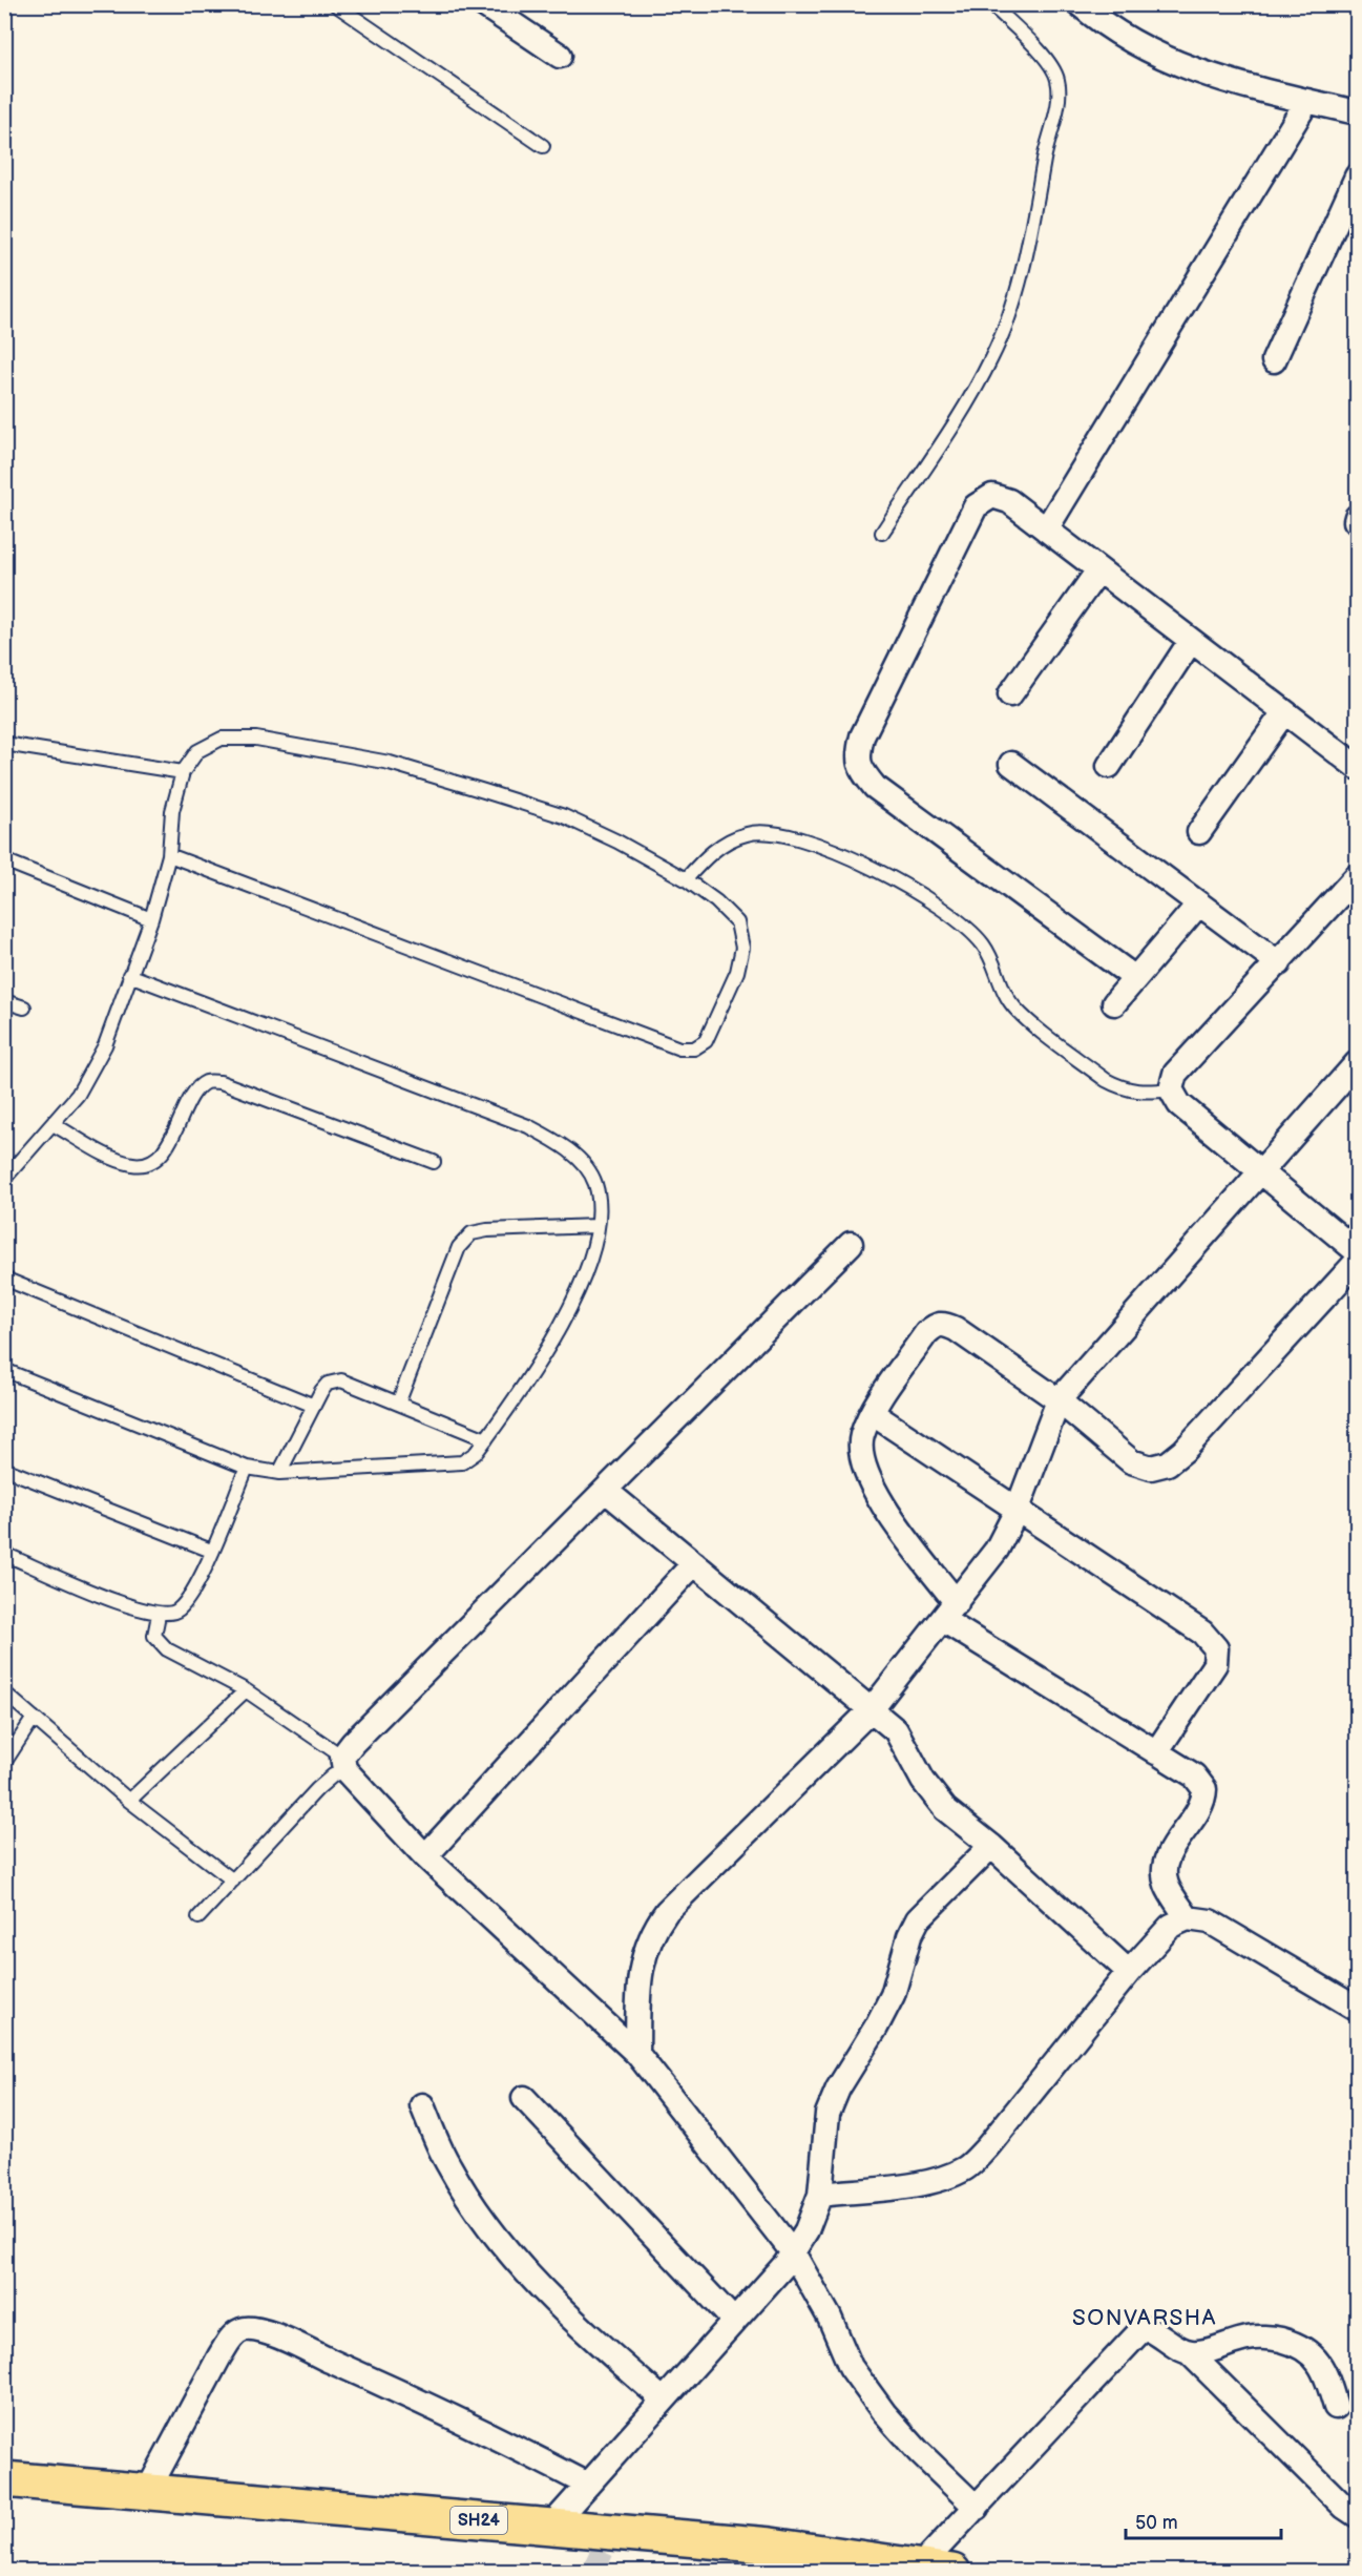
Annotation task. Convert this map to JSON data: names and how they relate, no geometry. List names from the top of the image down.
{
  "streets": {
    "main road": ["SH24"]
  },
  "districts": ["SONVARSHA"],
  "scale_bar": "50 m"
}
